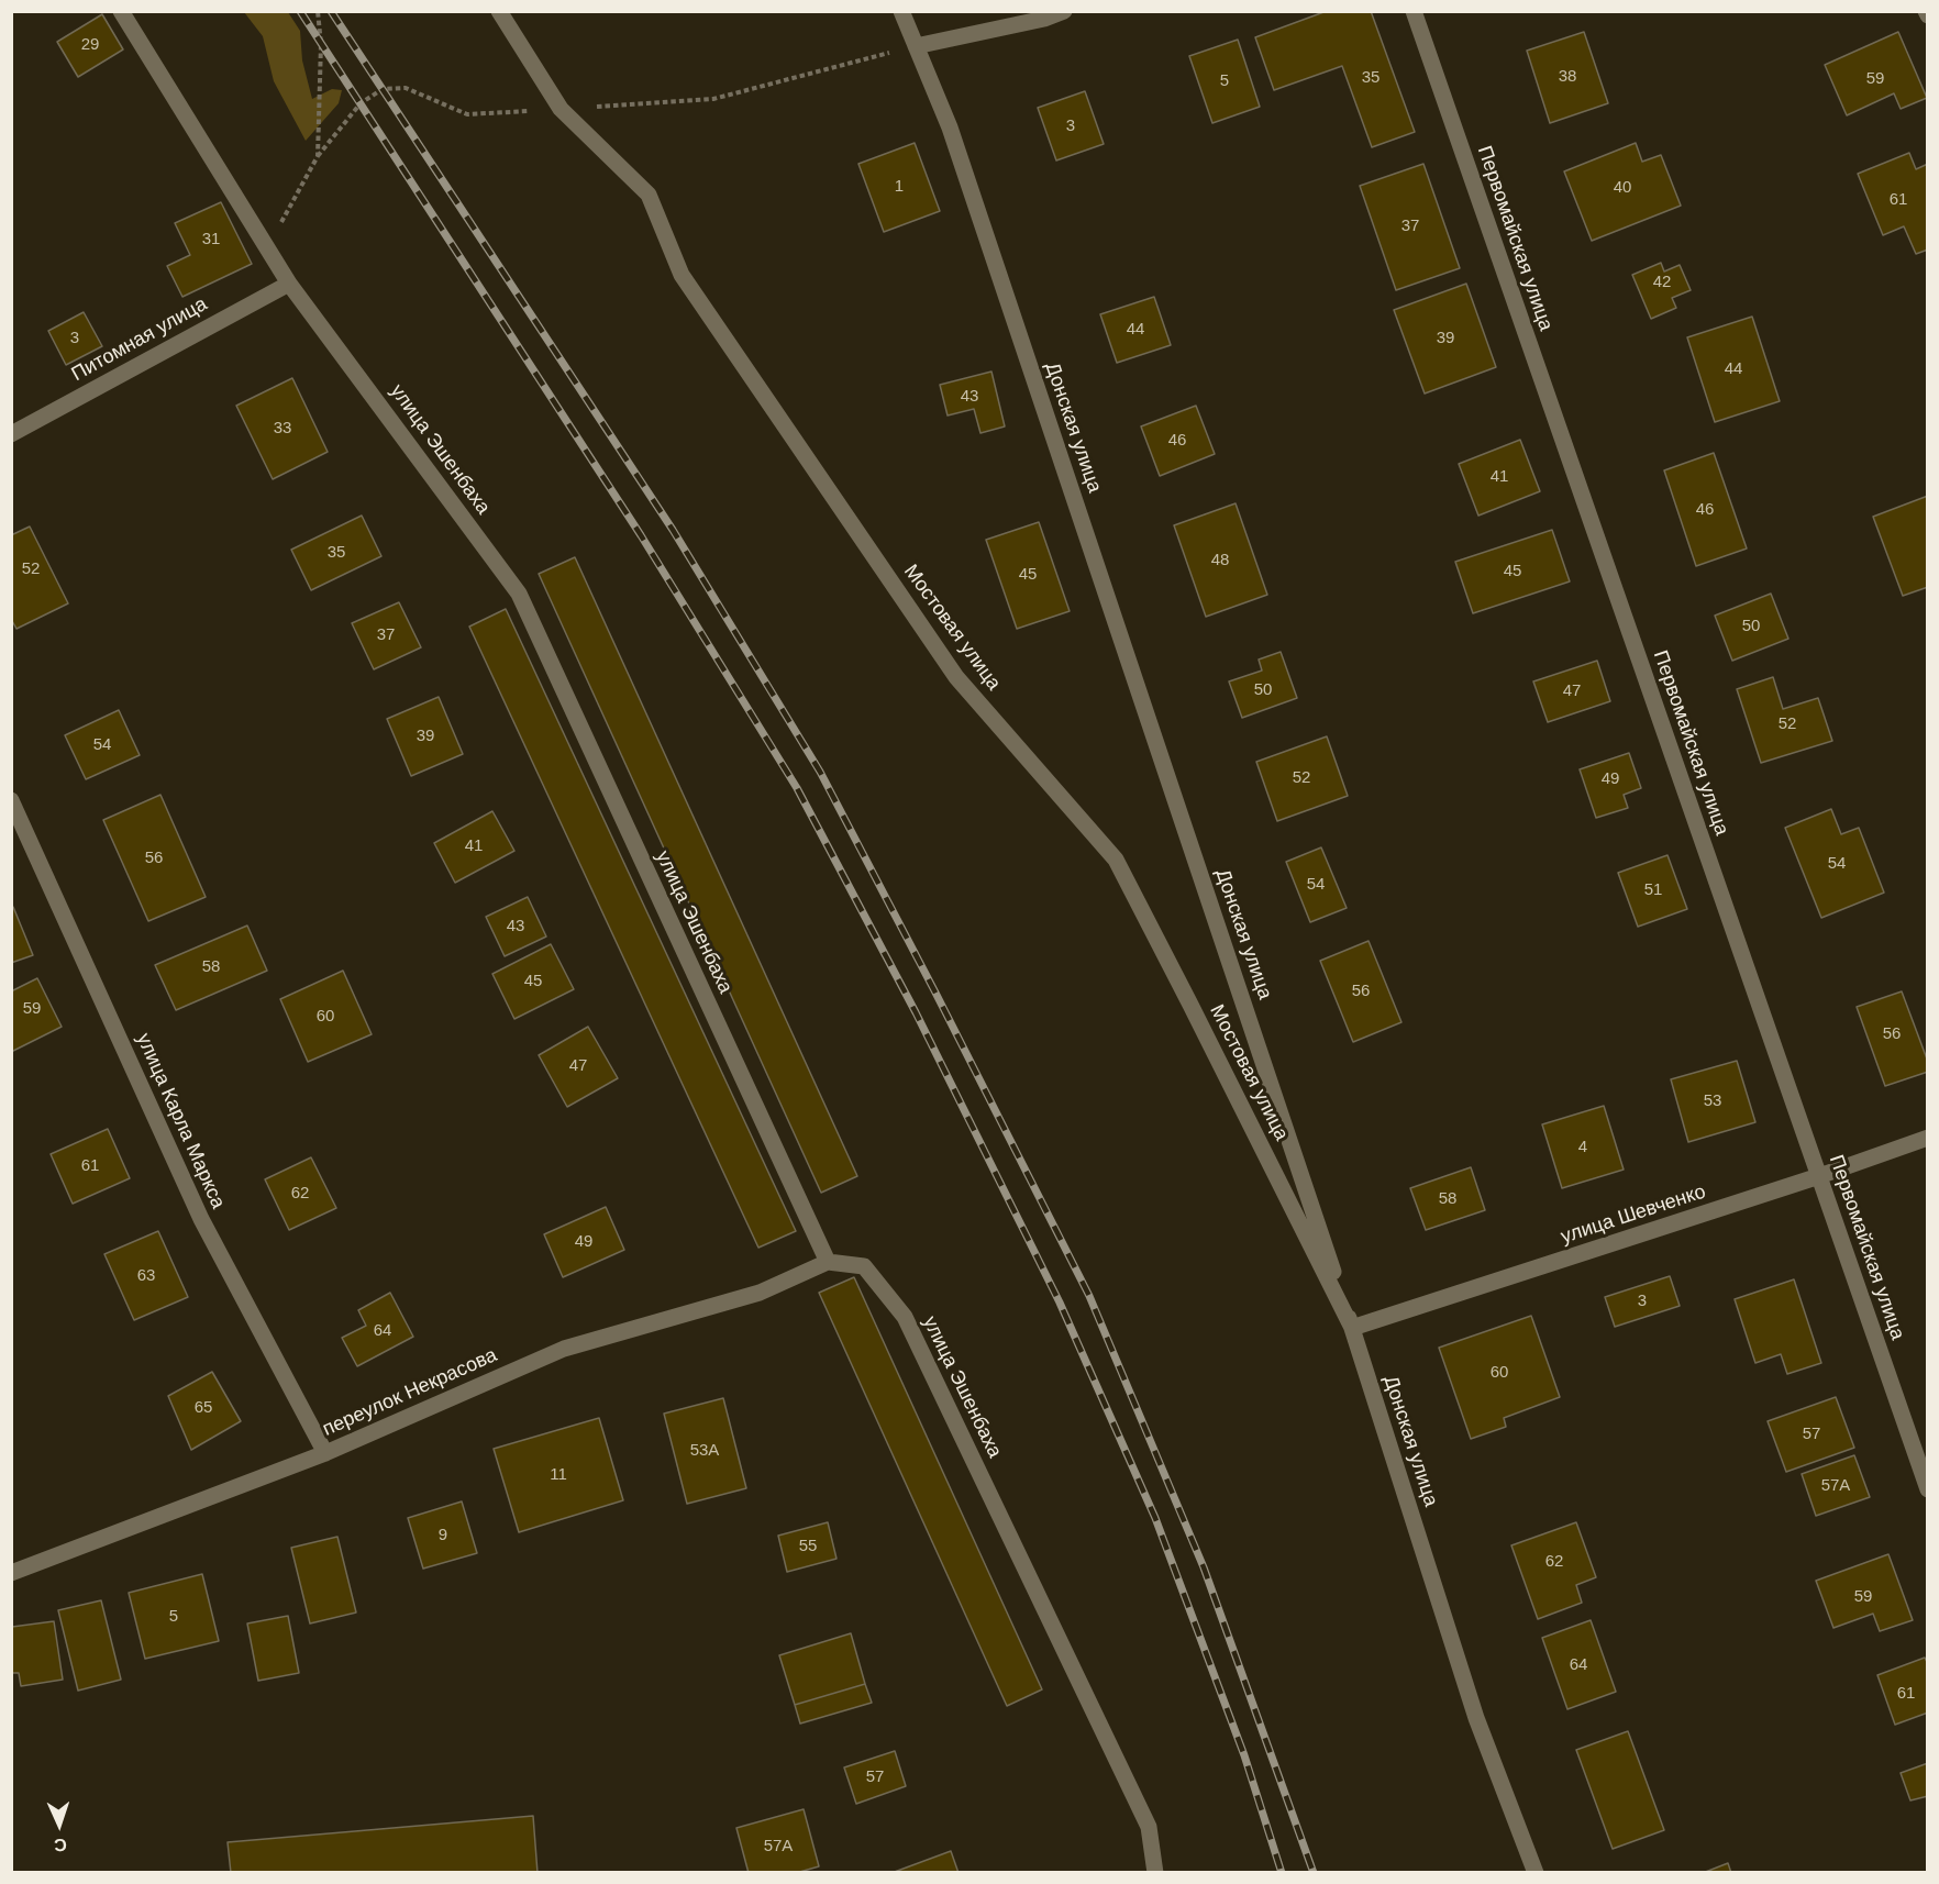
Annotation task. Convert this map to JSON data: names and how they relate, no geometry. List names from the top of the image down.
{
  "streets": {
    "street": [
      "Первомайская улица",
      "Питомная улица",
      "Донская улица",
      "улица Эшенбаха",
      "Мостовая улица",
      "улица Карла Маркса",
      "улица Шевченко",
      "переулок Некрасова"
    ]
  },
  "crossings": [
    ["Первомайская улица", "улица Шевченко"],
    ["Питомная улица", "улица Эшенбаха"],
    ["Донская улица", "Мостовая улица"],
    ["Донская улица", "улица Шевченко"],
    ["улица Эшенбаха", "переулок Некрасова"],
    ["Мостовая улица", "улица Шевченко"],
    ["улица Карла Маркса", "переулок Некрасова"]
  ],
  "house_numbers": [
    "29",
    "38",
    "35",
    "59",
    "5",
    "3",
    "1",
    "40",
    "61",
    "37",
    "31",
    "42",
    "44",
    "3",
    "39",
    "44",
    "43",
    "33",
    "46",
    "41",
    "46",
    "35",
    "48",
    "52",
    "45",
    "45",
    "50",
    "37",
    "50",
    "47",
    "52",
    "39",
    "54",
    "52",
    "49",
    "41",
    "56",
    "54",
    "54",
    "51",
    "43",
    "58",
    "45",
    "56",
    "59",
    "60",
    "56",
    "47",
    "53",
    "4",
    "61",
    "62",
    "58",
    "49",
    "63",
    "3",
    "64",
    "60",
    "65",
    "57",
    "53А",
    "11",
    "57А",
    "9",
    "55",
    "62",
    "59",
    "5",
    "64",
    "61",
    "57",
    "57А"
  ],
  "north": "bottom"
}
